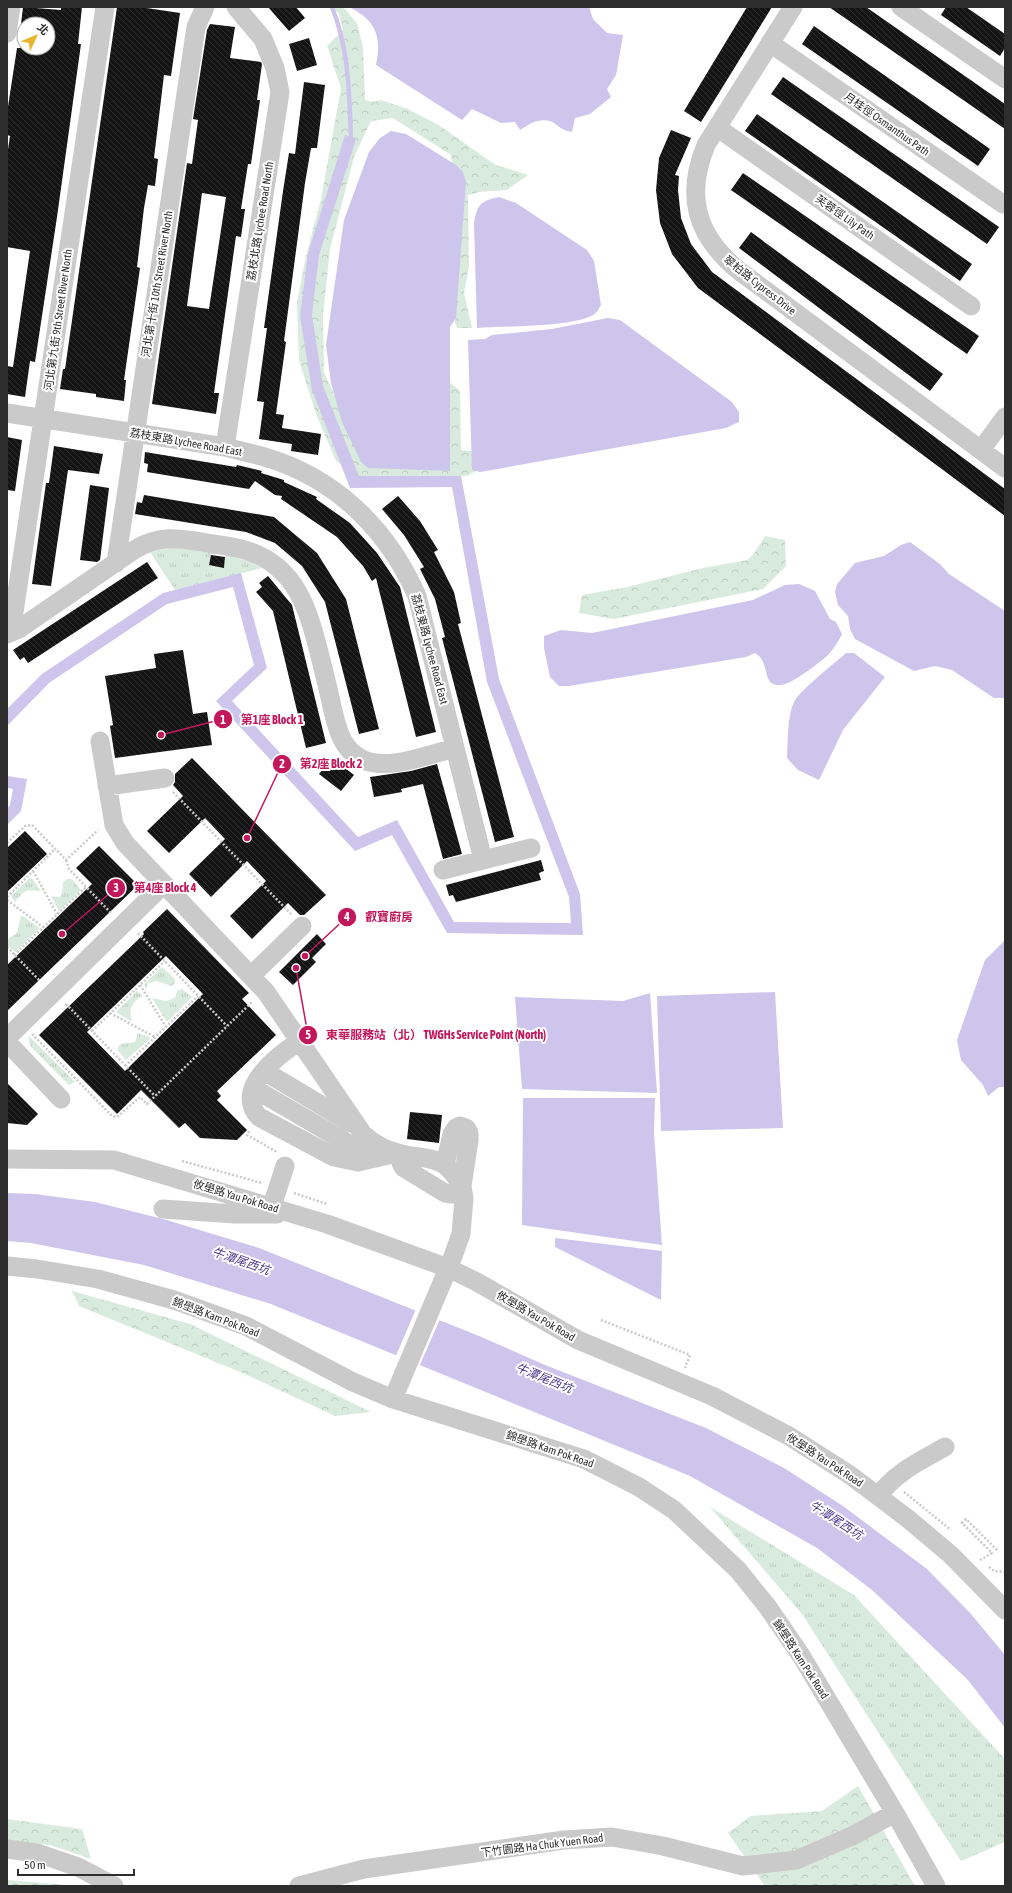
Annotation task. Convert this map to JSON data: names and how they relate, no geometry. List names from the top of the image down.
{
  "streets": {
    "street": [
      "月桂徑 Osmanthus Path",
      "芙蓉徑 Lily Path",
      "荔枝北路 Lychee Road North",
      "河北第十街 10th Street River North",
      "翠柏路 Cypress Drive",
      "河北第九街 9th Street River North",
      "荔枝東路 Lychee Road East",
      "攸壆路 Yau Pok Road",
      "錦壆路 Kam Pok Road",
      "下竹園路 Ha Chuk Yuen Road"
    ]
  },
  "crossings": [
    ["月桂徑 Osmanthus Path", "翠柏路 Cypress Drive"],
    ["芙蓉徑 Lily Path", "翠柏路 Cypress Drive"],
    ["荔枝北路 Lychee Road North", "荔枝東路 Lychee Road East"],
    ["河北第十街 10th Street River North", "荔枝東路 Lychee Road East"],
    ["河北第九街 9th Street River North", "荔枝東路 Lychee Road East"],
    ["錦壆路 Kam Pok Road", "下竹園路 Ha Chuk Yuen Road"]
  ],
  "water": ["牛潭尾西坑"],
  "places": [
    "第1座 Block 1",
    "第2座 Block 2",
    "第4座 Block 4",
    "叡寶廚房",
    "東華服務站（北） TWGHs Service Point (North)"
  ],
  "scale_bar": "50 m",
  "north": "top right"
}
